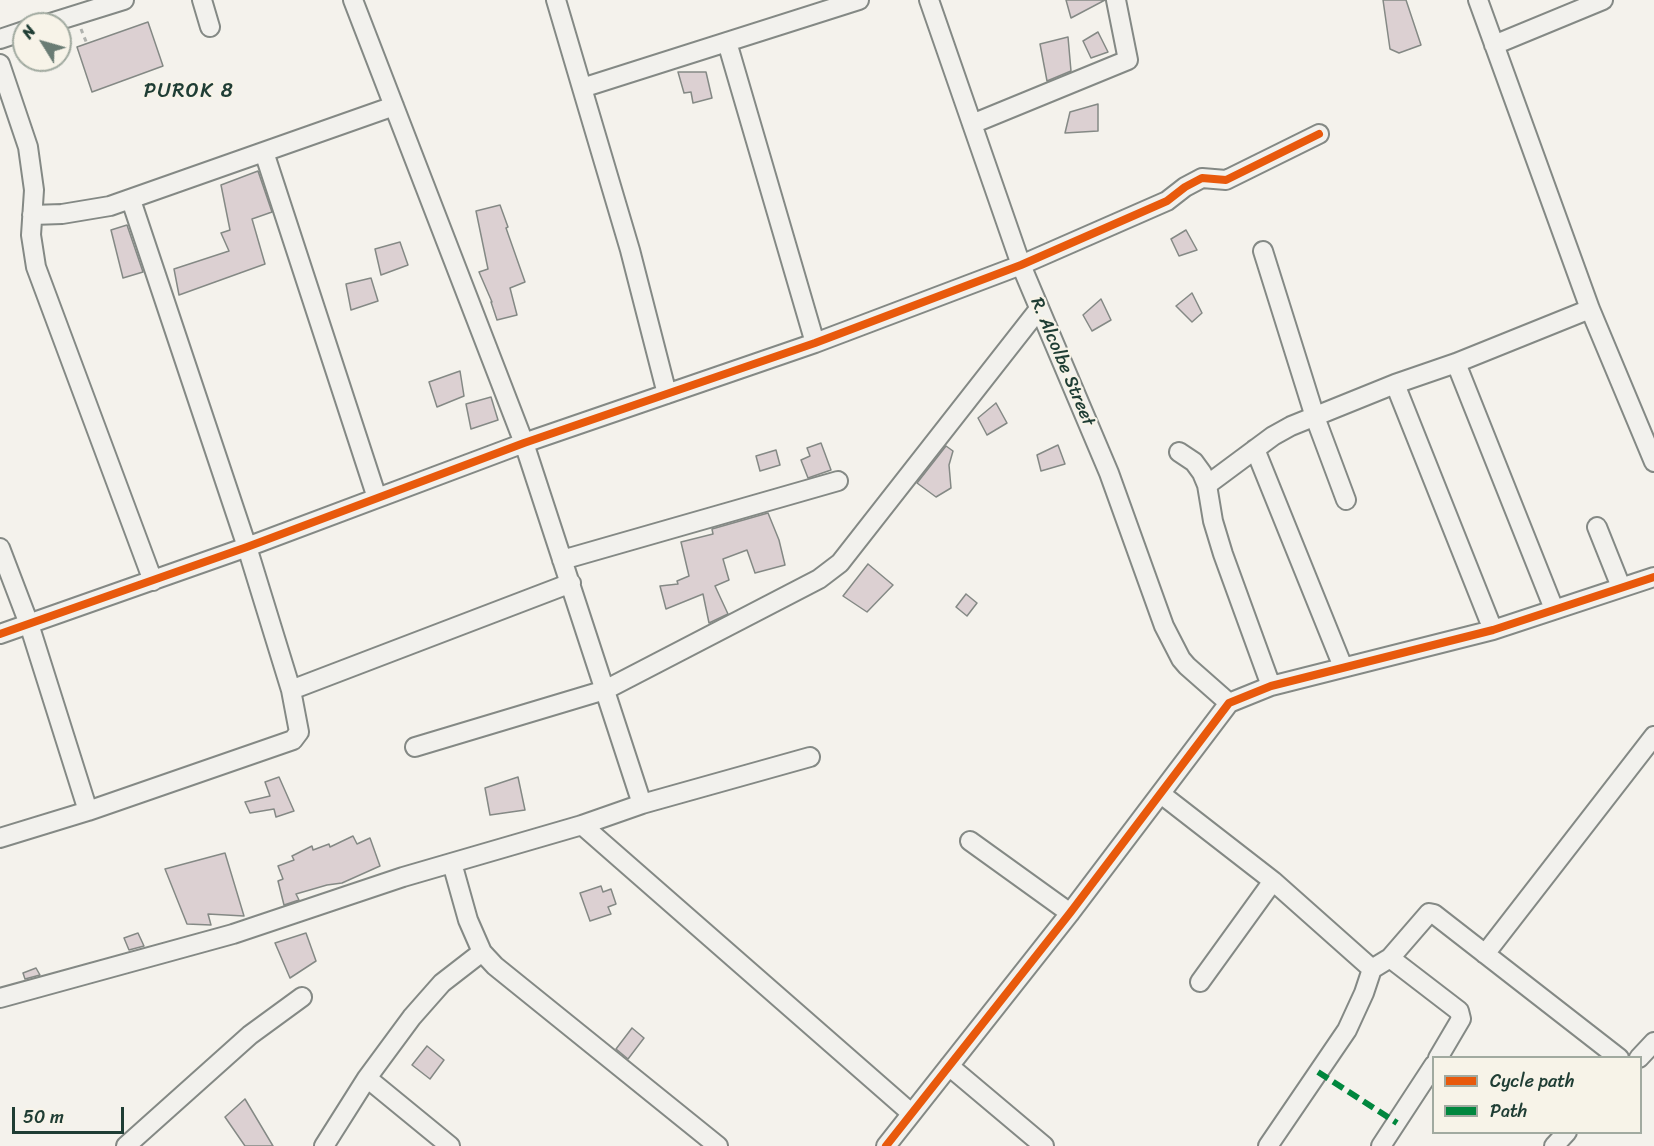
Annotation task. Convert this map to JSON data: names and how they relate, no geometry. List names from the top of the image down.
{
  "streets": {
    "street": ["R. Alcolbe Street"]
  },
  "districts": ["PUROK 8"],
  "legend": ["Cycle path", "Path"],
  "scale_bar": "50 m",
  "north": "top left"
}
